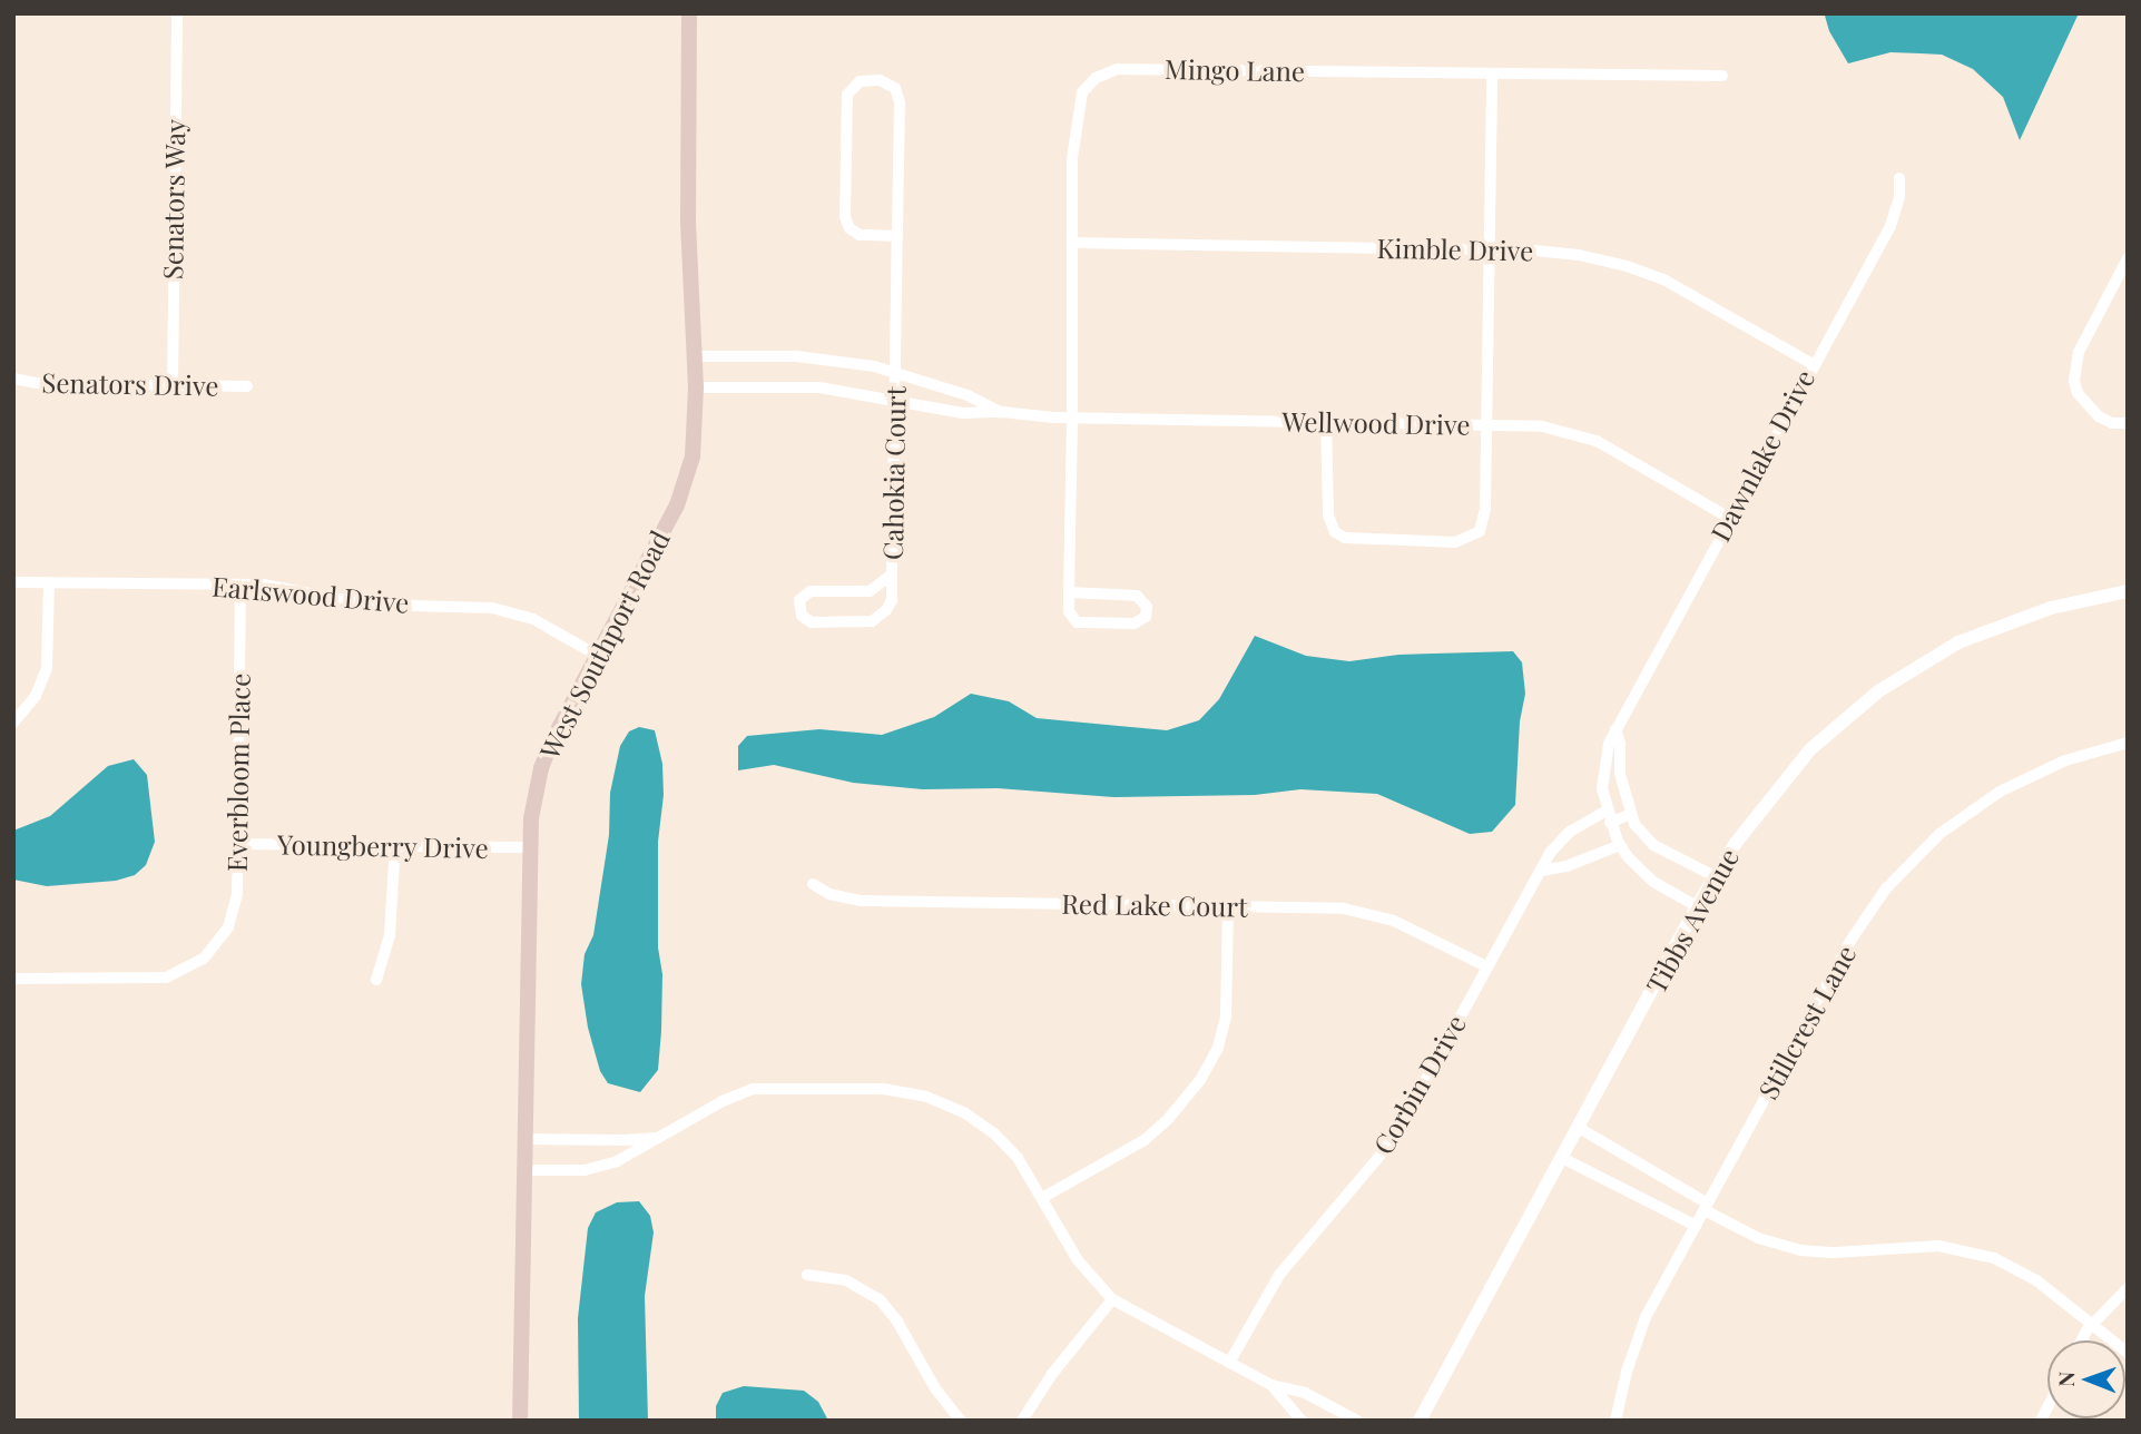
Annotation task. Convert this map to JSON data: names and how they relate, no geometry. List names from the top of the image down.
{
  "streets": {
    "main road": ["West Southport Road"],
    "street": [
      "Mingo Lane",
      "Senators Way",
      "Kimble Drive",
      "Senators Drive",
      "Wellwood Drive",
      "Dawnlake Drive",
      "Cahokia Court",
      "Earlswood Drive",
      "Everbloom Place",
      "Youngberry Drive",
      "Red Lake Court",
      "Tibbs Avenue",
      "Stillcrest Lane",
      "Corbin Drive"
    ]
  },
  "crossings": [
    ["Mingo Lane", "Kimble Drive"],
    ["Mingo Lane", "Wellwood Drive"],
    ["Senators Way", "Senators Drive"],
    ["Kimble Drive", "Dawnlake Drive"],
    ["Wellwood Drive", "Dawnlake Drive"],
    ["Wellwood Drive", "Cahokia Court"],
    ["Wellwood Drive", "West Southport Road"],
    ["Dawnlake Drive", "Tibbs Avenue"],
    ["Dawnlake Drive", "Corbin Drive"],
    ["Earlswood Drive", "West Southport Road"],
    ["Earlswood Drive", "Everbloom Place"],
    ["West Southport Road", "Youngberry Drive"],
    ["Everbloom Place", "Youngberry Drive"],
    ["Red Lake Court", "Corbin Drive"]
  ],
  "north": "left"
}
